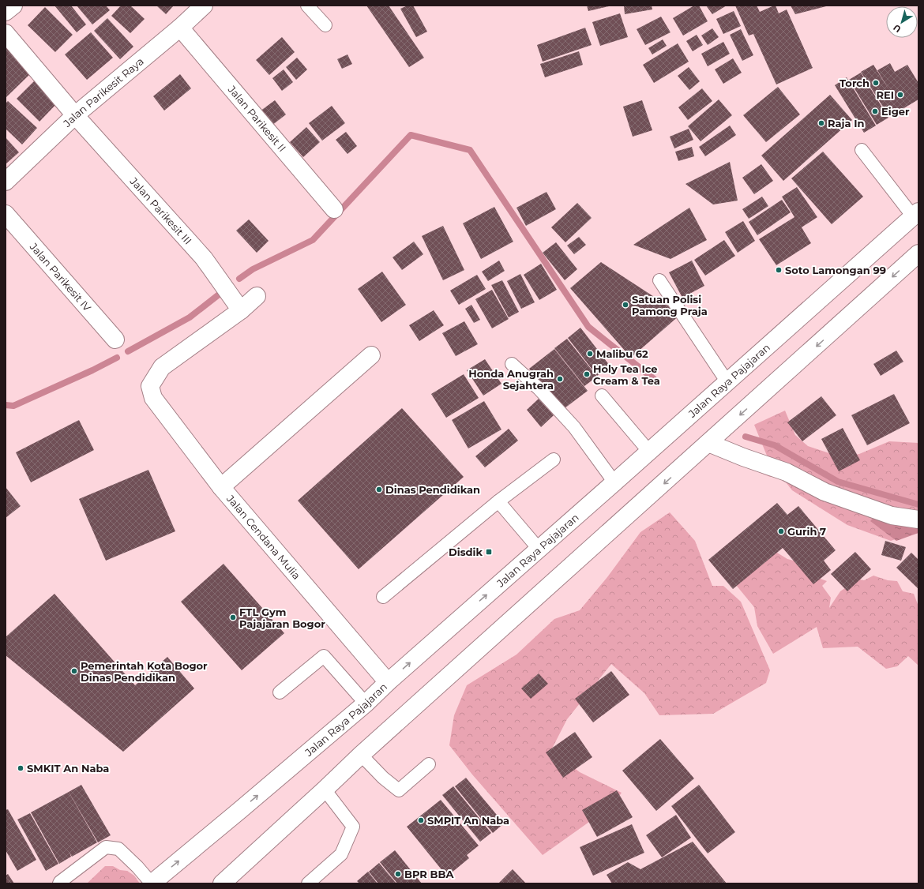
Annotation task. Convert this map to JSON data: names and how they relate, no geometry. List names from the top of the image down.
{
  "streets": {
    "main road": [
      "Jalan Parikesit Raya",
      "Jalan Parikesit II",
      "Jalan Parikesit III",
      "Jalan Parikesit IV",
      "Jalan Raya Pajajaran",
      "Jalan Cendana Mulia"
    ]
  },
  "crossings": [
    ["Jalan Parikesit Raya", "Jalan Parikesit II"],
    ["Jalan Parikesit Raya", "Jalan Parikesit III"],
    ["Jalan Parikesit III", "Jalan Cendana Mulia"],
    ["Jalan Raya Pajajaran", "Jalan Cendana Mulia"]
  ],
  "places": {
    "other": [
      "Torch",
      "REI",
      "Eiger",
      "Raja In",
      "Soto Lamongan 99",
      "Satuan Polisi Pamong Praja",
      "Malibu 62",
      "Holy Tea Ice Cream & Tea",
      "Honda Anugrah Sejahtera",
      "Dinas Pendidikan",
      "Gurih 7",
      "FTL Gym Pajajaran Bogor",
      "Pemerintah Kota Bogor Dinas Pendidikan",
      "SMKIT An Naba",
      "SMPIT An Naba",
      "BPR BBA"
    ],
    "transit": ["Disdik"]
  },
  "north": "bottom left"
}
